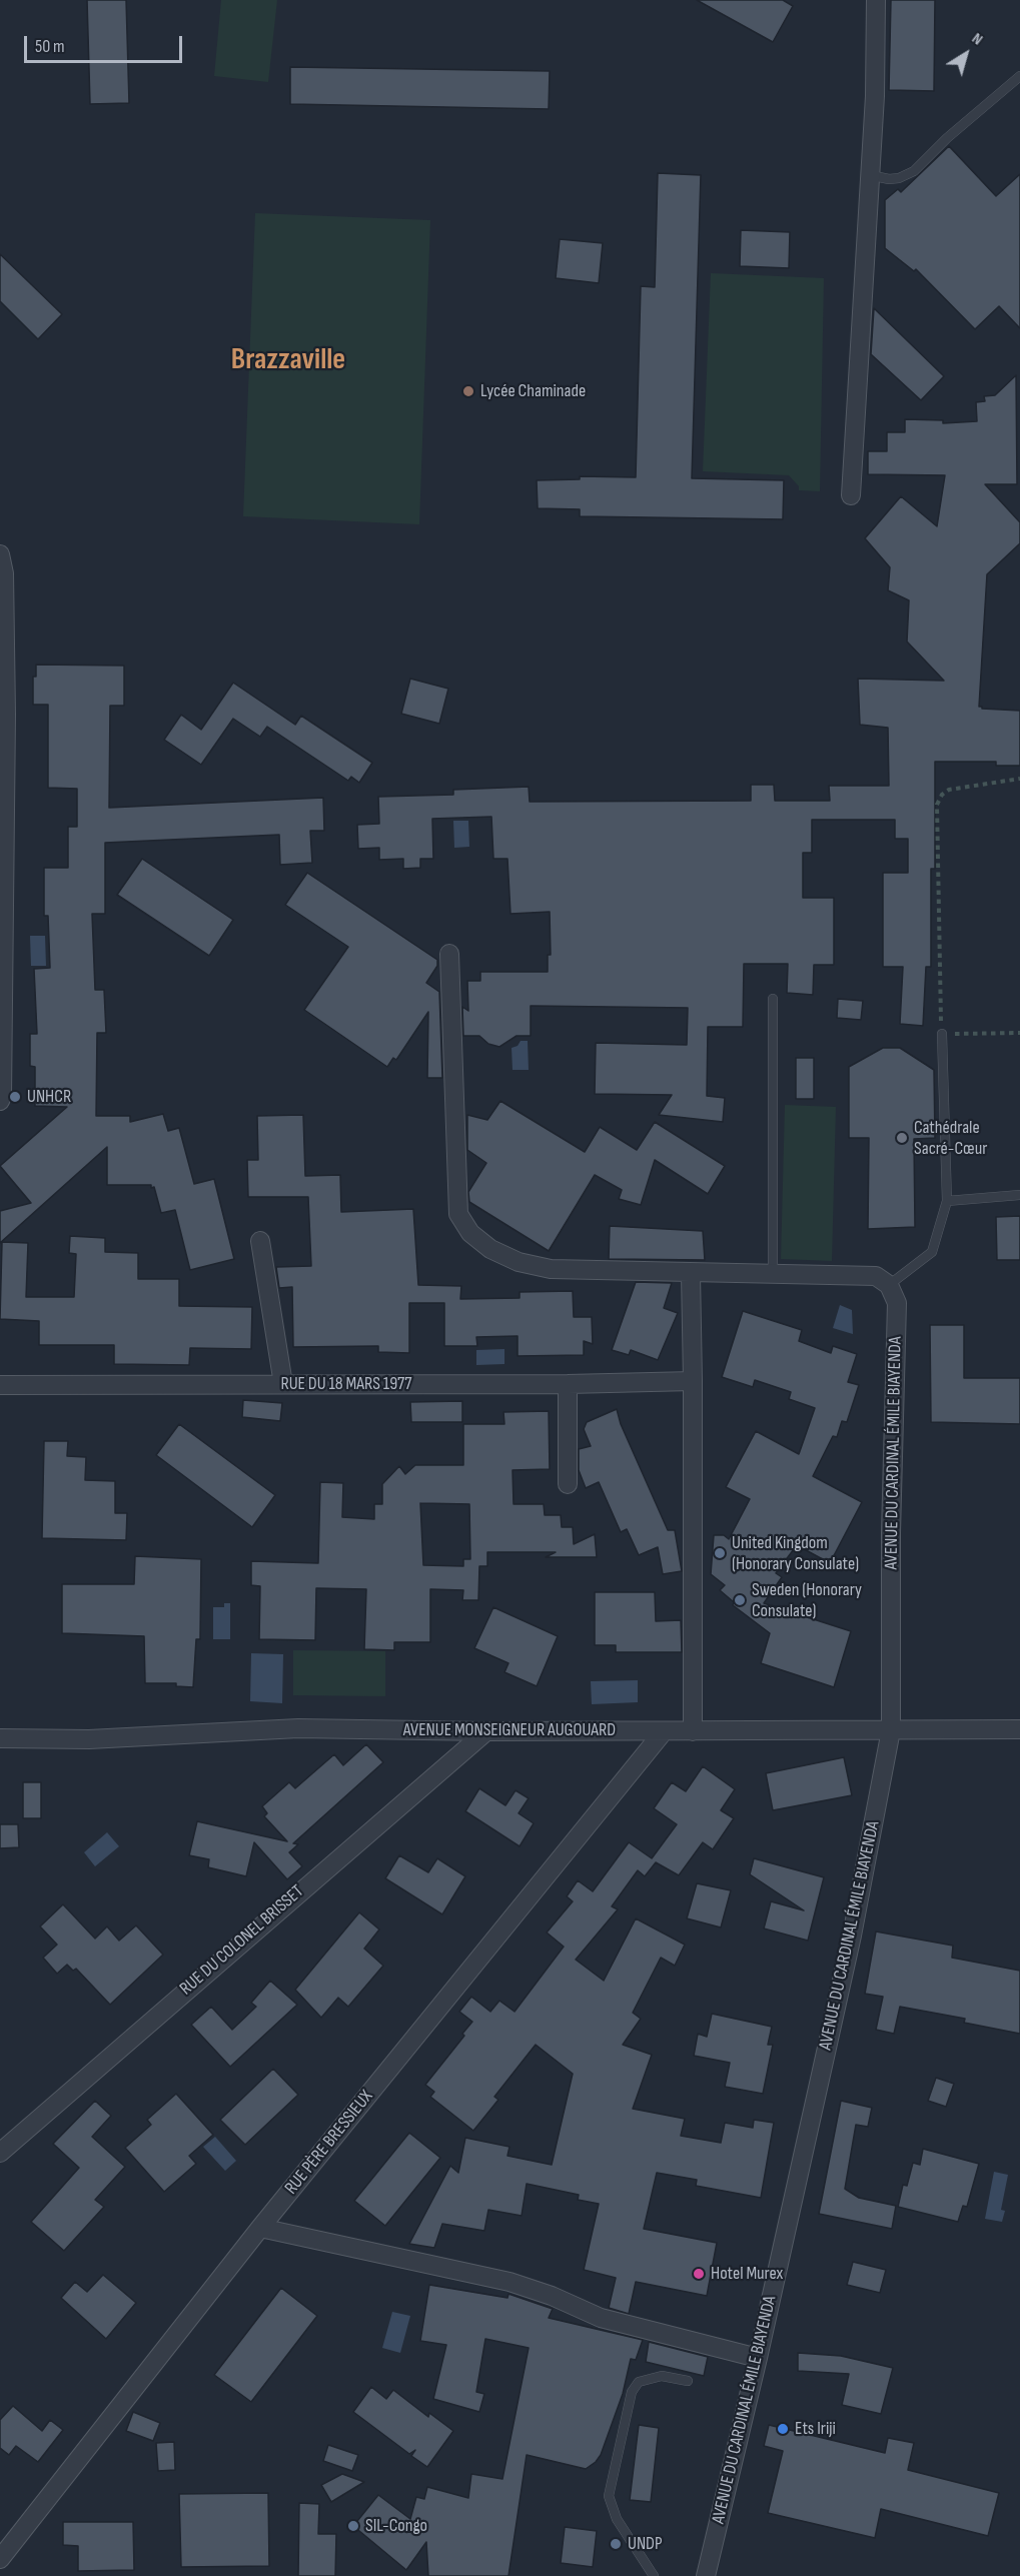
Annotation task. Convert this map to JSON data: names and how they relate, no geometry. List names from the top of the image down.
{
  "streets": {
    "street": [
      "RUE DU 18 MARS 1977",
      "AVENUE DU CARDINAL ÉMILE BIAYENDA",
      "AVENUE MONSEIGNEUR AUGOUARD",
      "RUE DU COLONEL BRISSET",
      "RUE PÈRE BRESSIEUX"
    ]
  },
  "crossings": [
    ["AVENUE DU CARDINAL ÉMILE BIAYENDA", "AVENUE MONSEIGNEUR AUGOUARD"],
    ["AVENUE MONSEIGNEUR AUGOUARD", "RUE DU COLONEL BRISSET"],
    ["AVENUE MONSEIGNEUR AUGOUARD", "RUE PÈRE BRESSIEUX"]
  ],
  "districts": ["Brazzaville"],
  "places": [
    "Lycée Chaminade",
    "UNHCR",
    "Cathédrale Sacré-Cœur",
    "United Kingdom (Honorary Consulate)",
    "Sweden (Honorary Consulate)",
    "Hotel Murex",
    "Ets Iriji",
    "SIL-Congo",
    "UNDP"
  ],
  "scale_bar": "50 m",
  "north": "top right"
}
